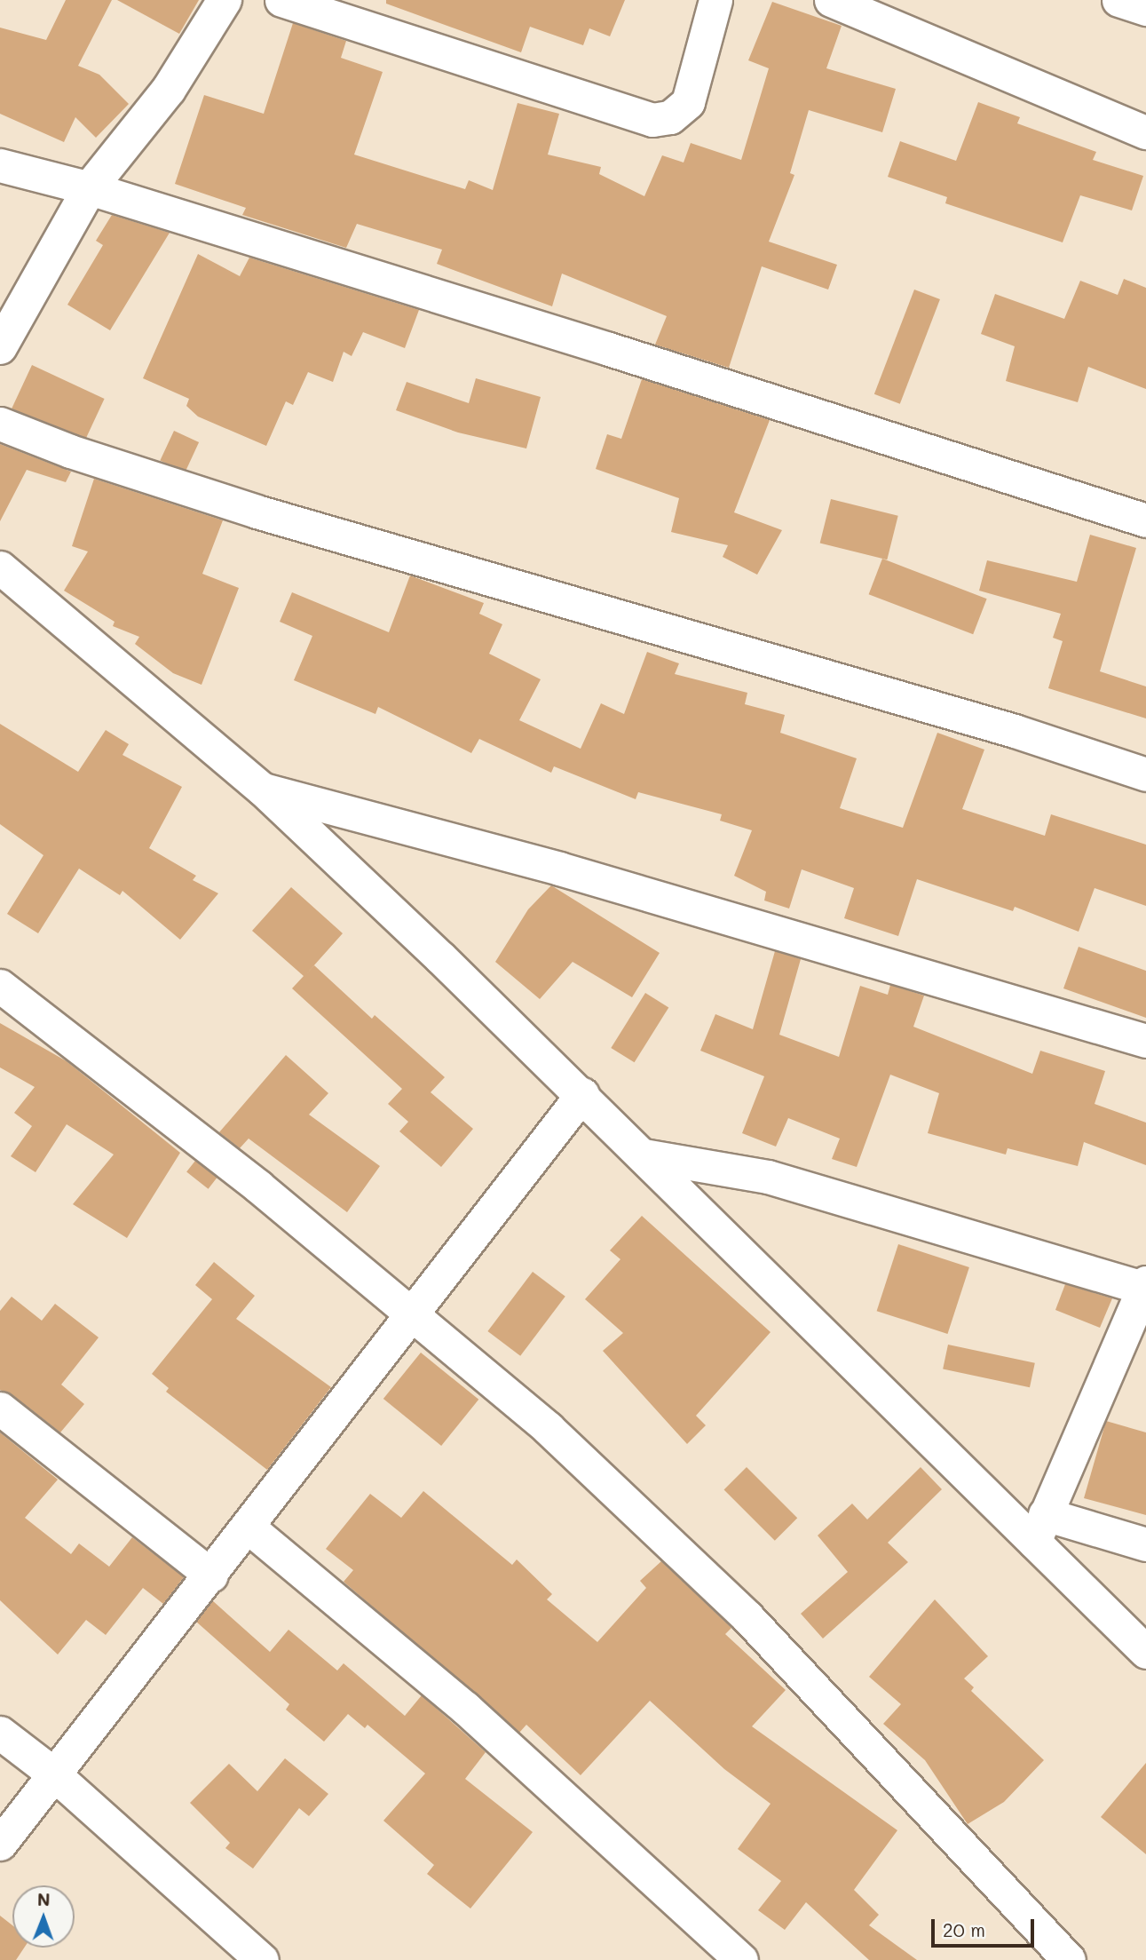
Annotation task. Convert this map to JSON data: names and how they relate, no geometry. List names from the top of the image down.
{
  "scale_bar": "20 m",
  "north": "top"
}
